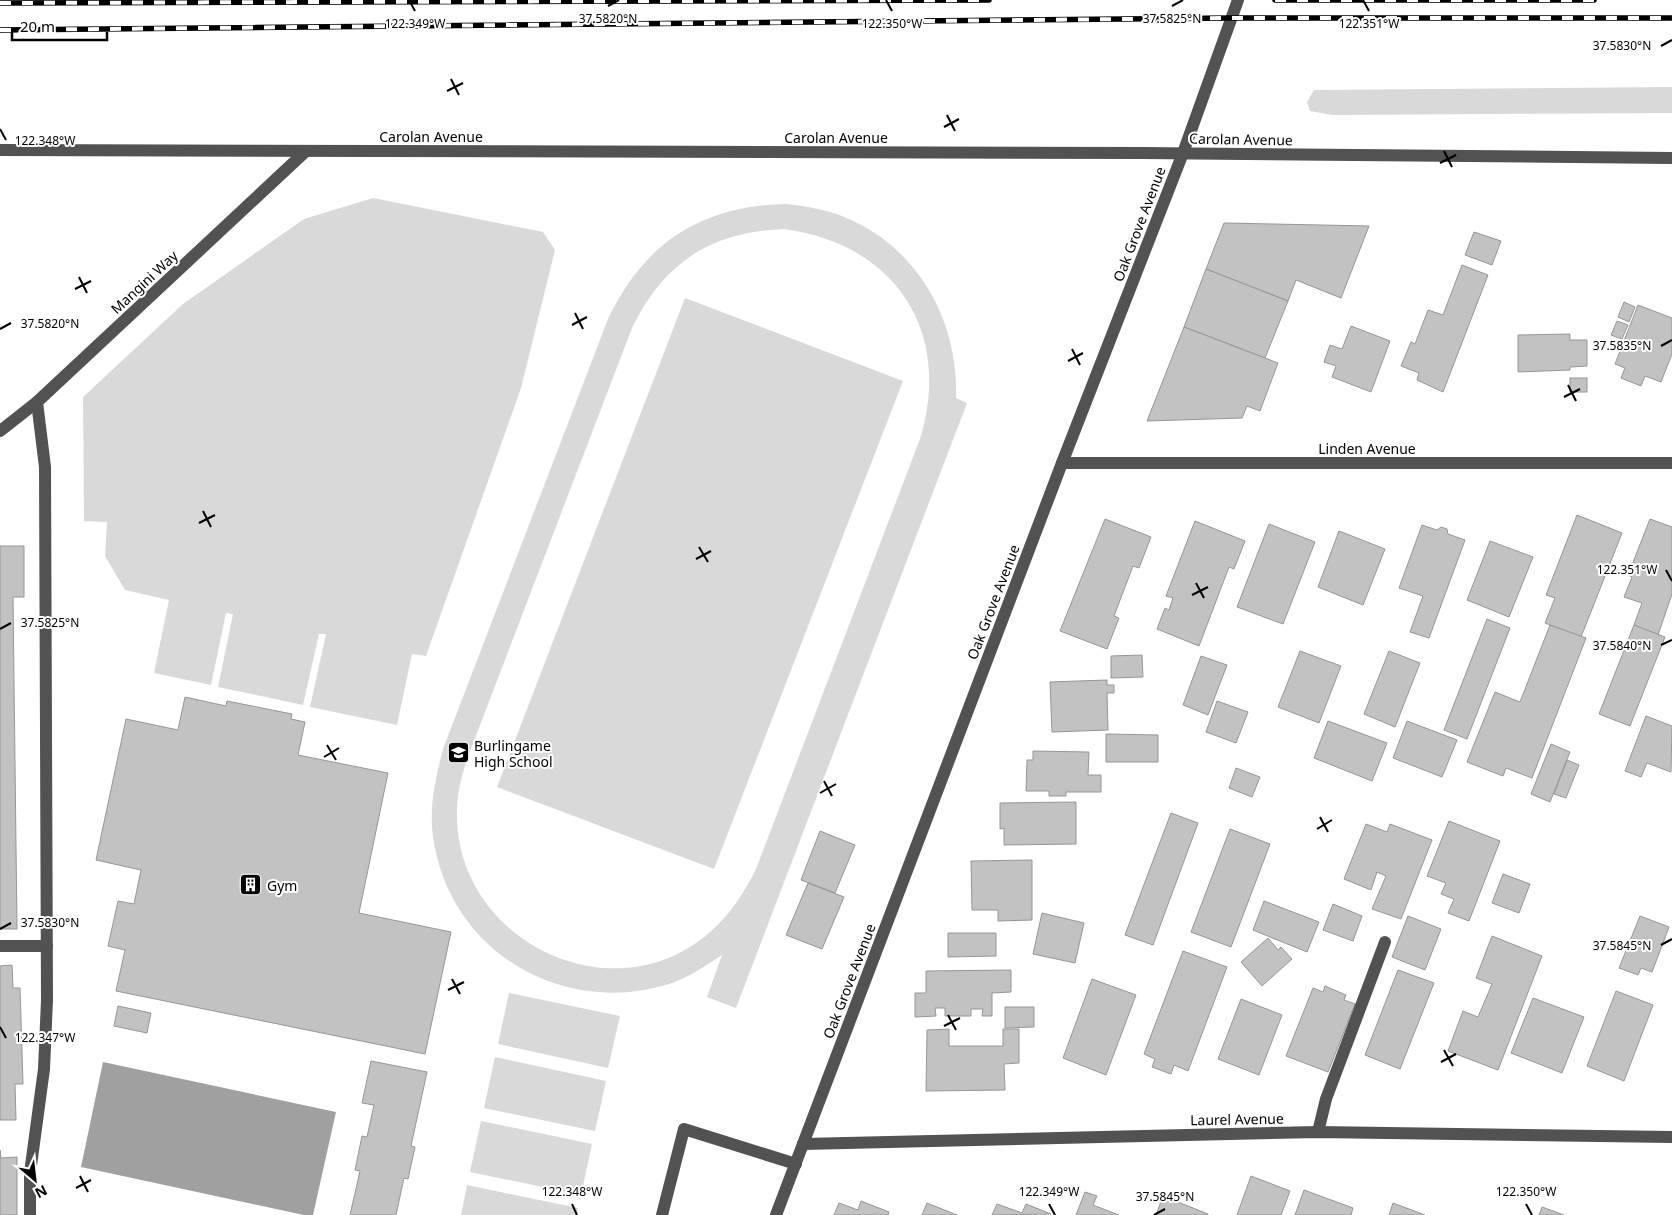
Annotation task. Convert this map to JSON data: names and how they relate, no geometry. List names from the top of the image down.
{
  "streets": {
    "street": [
      "Carolan Avenue",
      "Oak Grove Avenue",
      "Mangini Way",
      "Linden Avenue",
      "Laurel Avenue"
    ]
  },
  "crossings": [
    ["Carolan Avenue", "Oak Grove Avenue"],
    ["Carolan Avenue", "Mangini Way"],
    ["Oak Grove Avenue", "Linden Avenue"],
    ["Oak Grove Avenue", "Laurel Avenue"]
  ],
  "places": {
    "school or university": ["Burlingame High School"],
    "building": ["Gym"]
  },
  "scale_bar": "20 m",
  "north": "bottom right",
  "coordinates": [
    "37.5825°N",
    "37.5820°N",
    "122.349°W",
    "122.350°W",
    "122.351°W",
    "37.5830°N",
    "122.348°W",
    "37.5835°N",
    "37.5840°N",
    "37.5845°N",
    "122.347°W"
  ]
}
